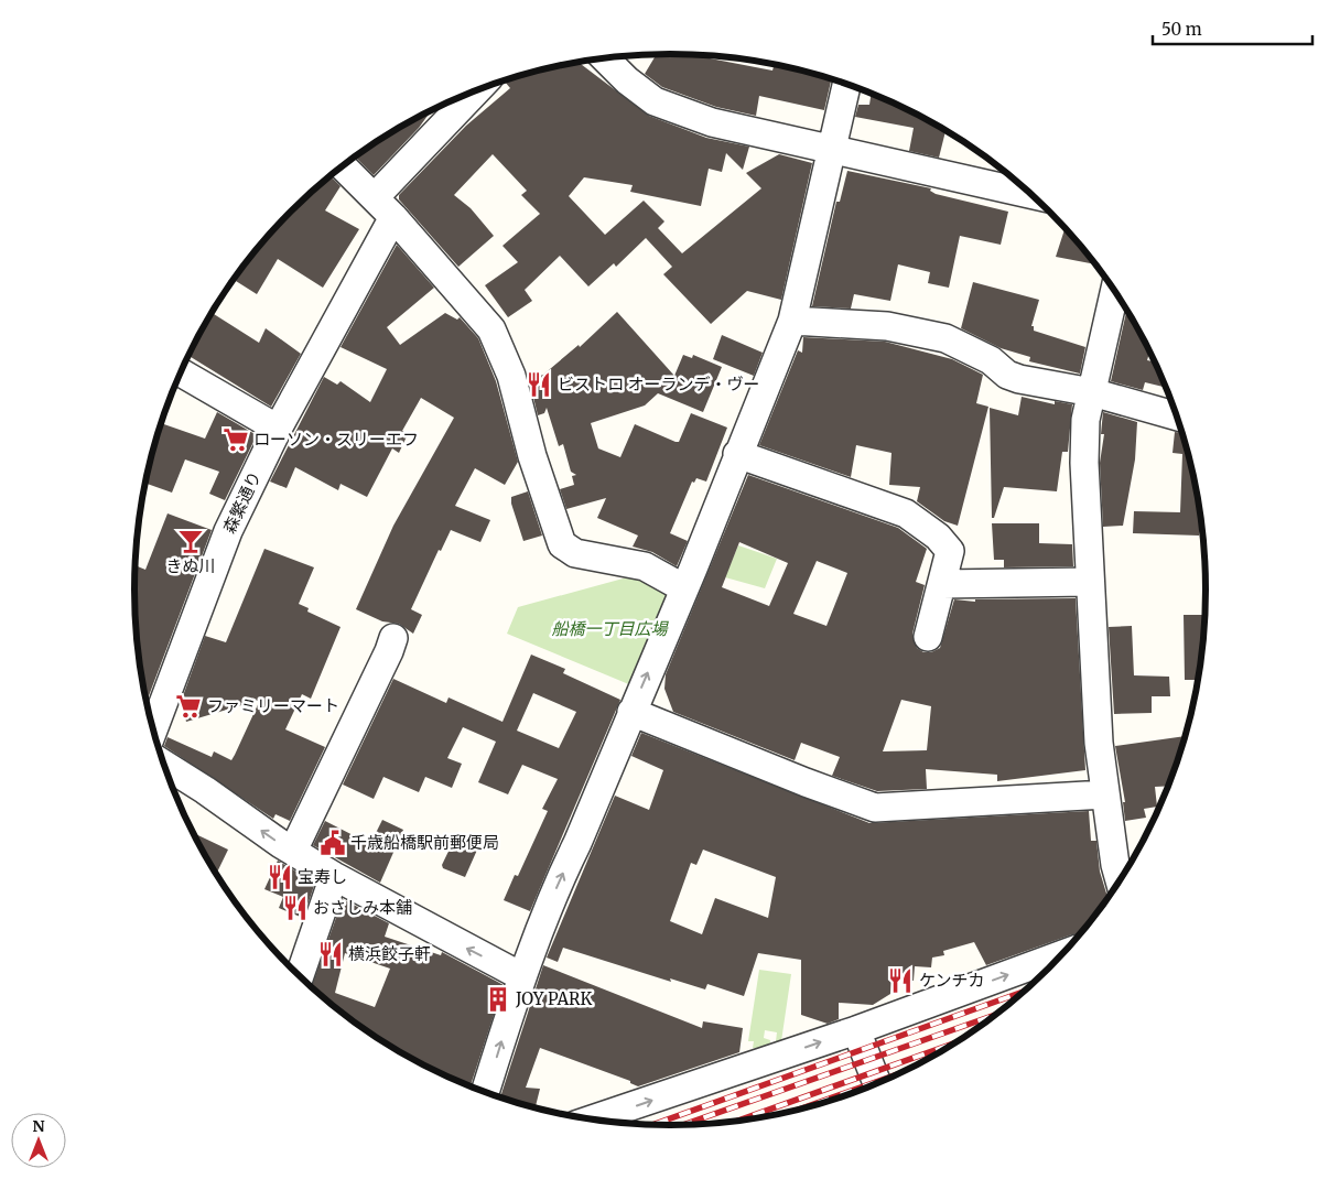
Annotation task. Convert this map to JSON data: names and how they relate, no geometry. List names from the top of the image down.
{
  "streets": {
    "street": ["森繁通り"]
  },
  "parks": ["船橋一丁目広場"],
  "places": {
    "restaurant": [
      "ビストロ オーランデ・ヴー",
      "宝寿し",
      "おさしみ本舗",
      "横浜餃子軒",
      "ケンチカ"
    ],
    "supermarket": ["ローソン・スリーエフ", "ファミリーマート"],
    "bar": ["きぬ川"],
    "public building": ["千歳船橋駅前郵便局"],
    "building": ["JOY PARK"]
  },
  "scale_bar": "50 m",
  "north": "top"
}
